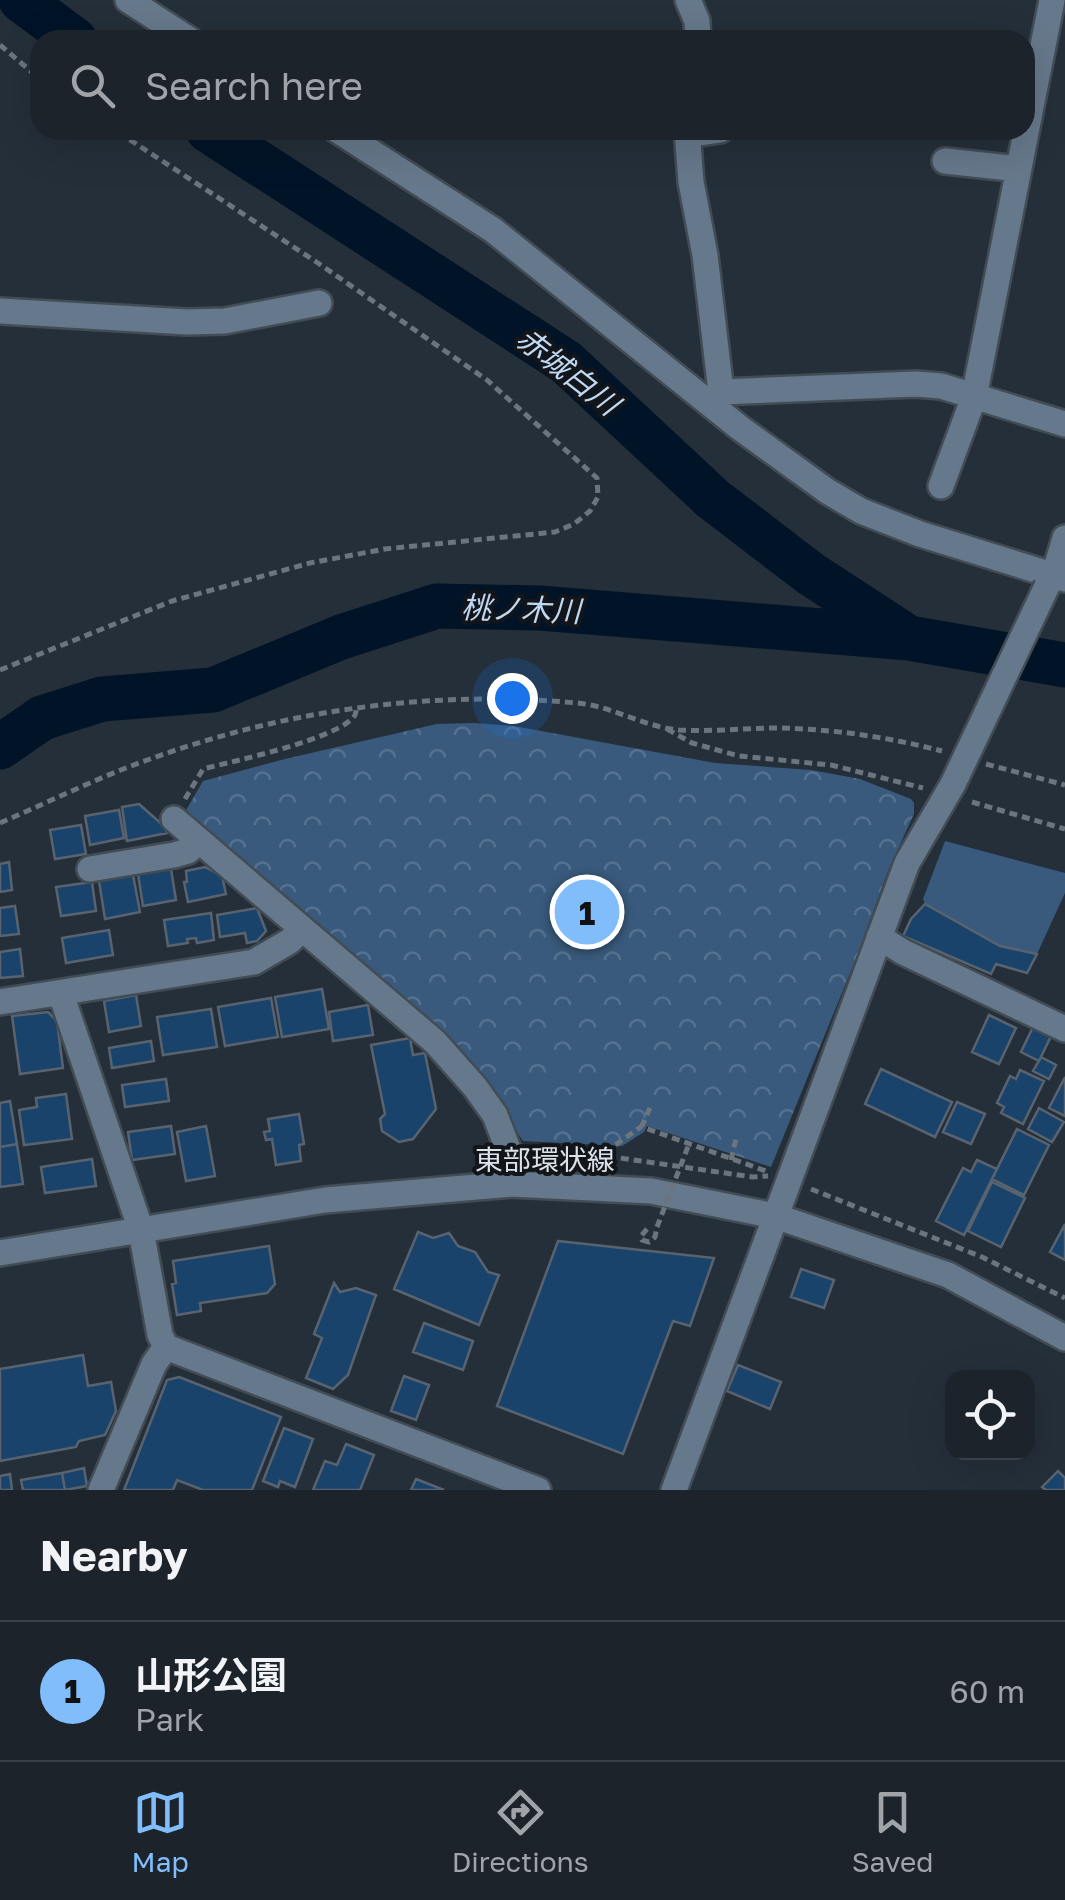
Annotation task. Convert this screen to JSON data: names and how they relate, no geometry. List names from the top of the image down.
{
  "streets": {
    "street": ["東部環状線"]
  },
  "water": ["赤城白川", "桃ノ木川"],
  "page": {
    "search": "Search here",
    "pins": "1",
    "heading": "Nearby",
    "list": [
      {
        "mark": "1",
        "name": "山形公園",
        "note": "Park",
        "value": "60 m"
      }
    ],
    "nav": ["Map", "Directions", "Saved"]
  }
}
